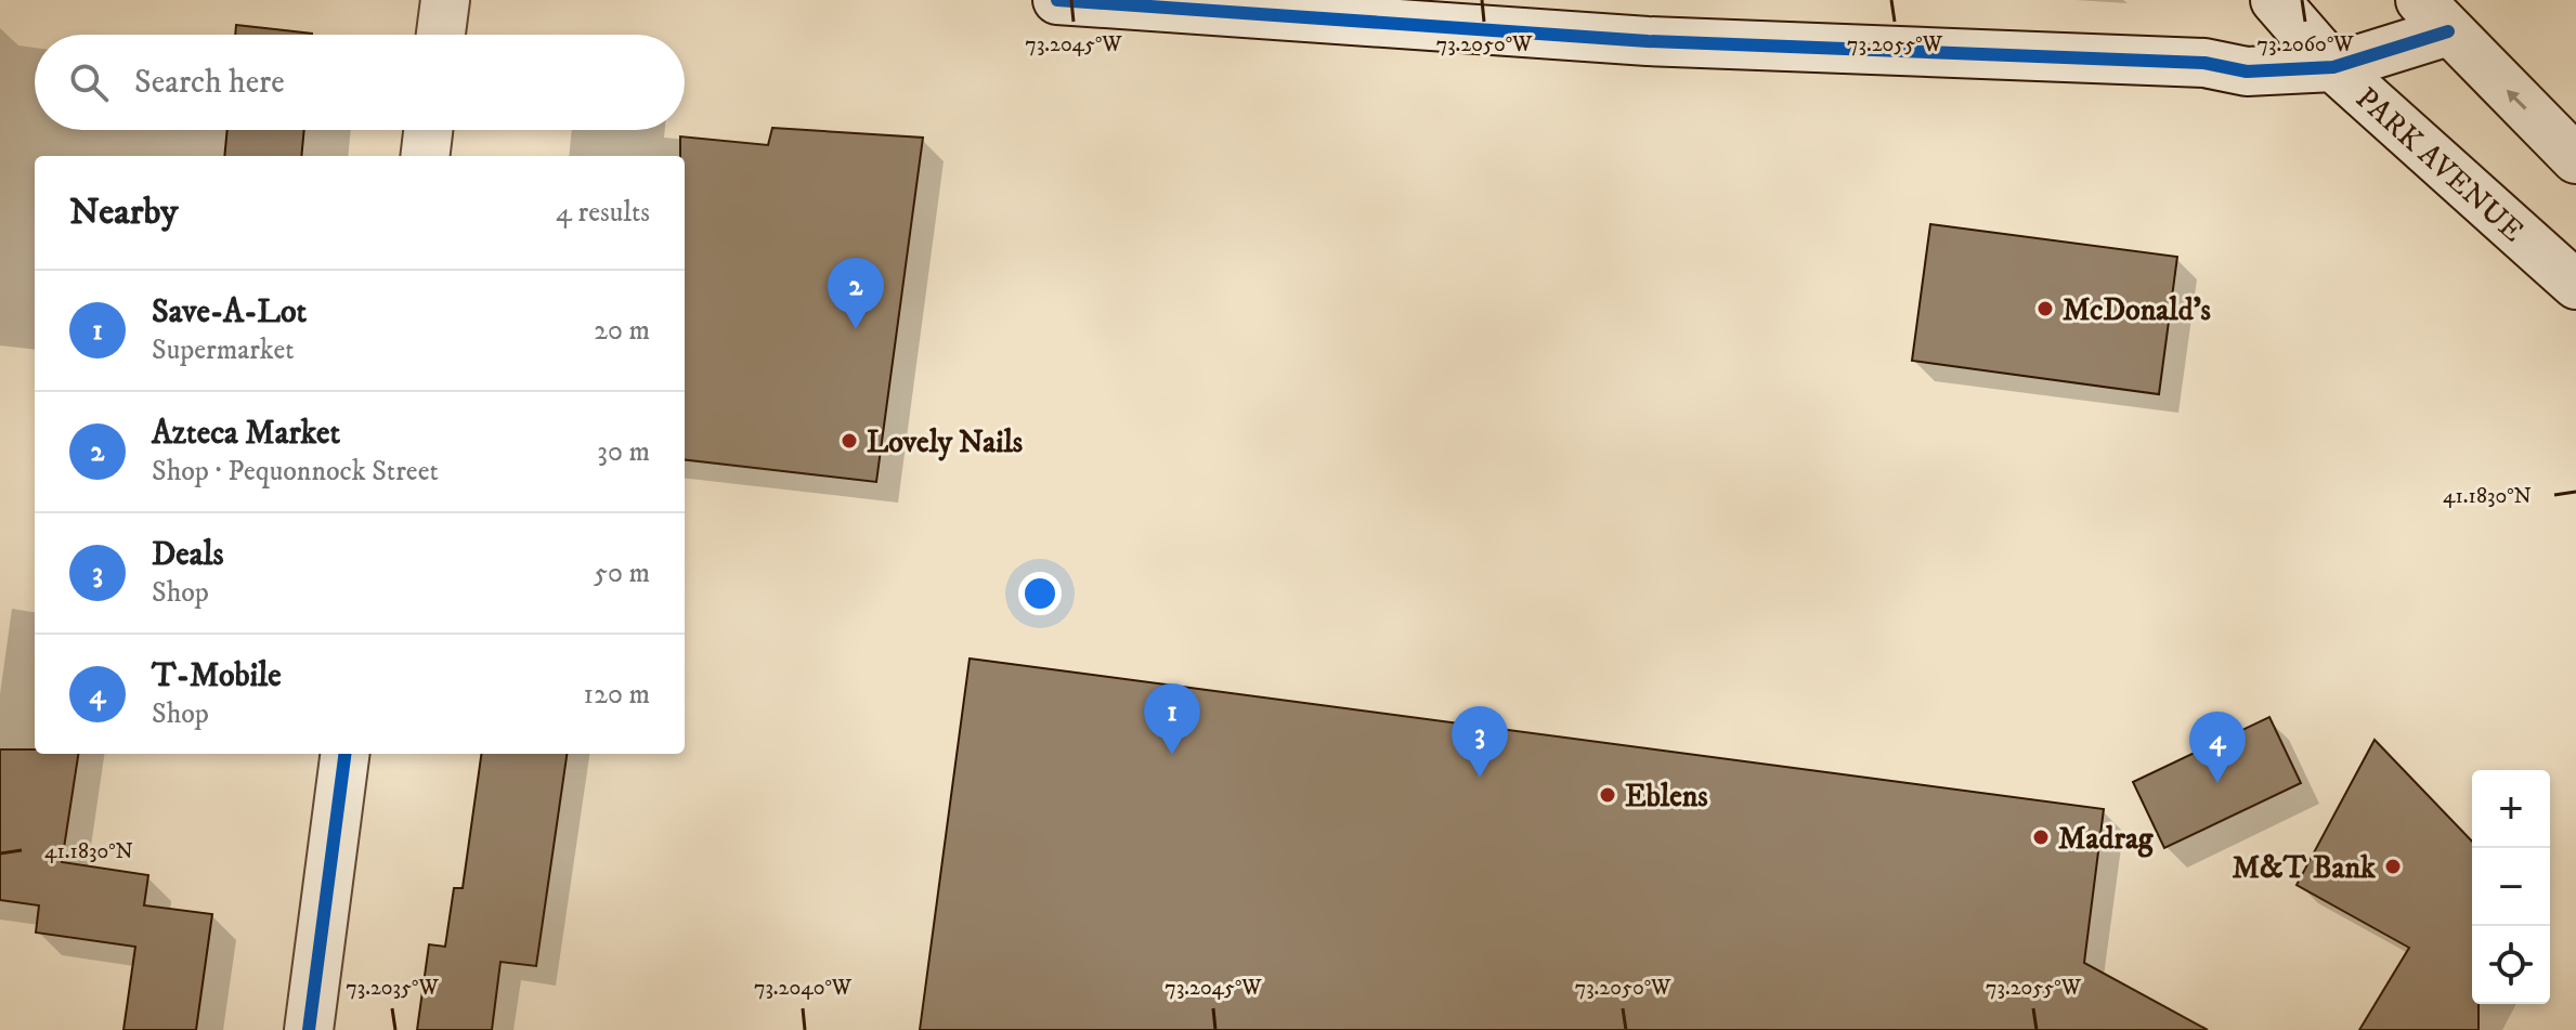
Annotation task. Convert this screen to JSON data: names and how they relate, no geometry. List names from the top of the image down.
{
  "streets": {
    "street": ["PARK AVENUE"]
  },
  "places": [
    "McDonald's",
    "Lovely Nails",
    "Eblens",
    "Madrag",
    "M&T Bank"
  ],
  "page": {
    "search": "Search here",
    "heading": ["Nearby", "4 results"],
    "pins": [
      "2",
      "1",
      "3",
      "4"
    ],
    "list": [
      {
        "mark": "1",
        "name": "Save-A-Lot",
        "note": "Supermarket",
        "value": "20 m"
      },
      {
        "mark": "2",
        "name": "Azteca Market",
        "note": "Shop · Pequonnock Street",
        "value": "30 m"
      },
      {
        "mark": "3",
        "name": "Deals",
        "note": "Shop",
        "value": "50 m"
      },
      {
        "mark": "4",
        "name": "T-Mobile",
        "note": "Shop",
        "value": "120 m"
      }
    ],
    "map_buttons": ["+", "−"]
  },
  "coordinates": [
    "73.2045°W",
    "73.2050°W",
    "73.2055°W",
    "73.2060°W",
    "41.1830°N",
    "73.2035°W",
    "73.2040°W"
  ]
}
